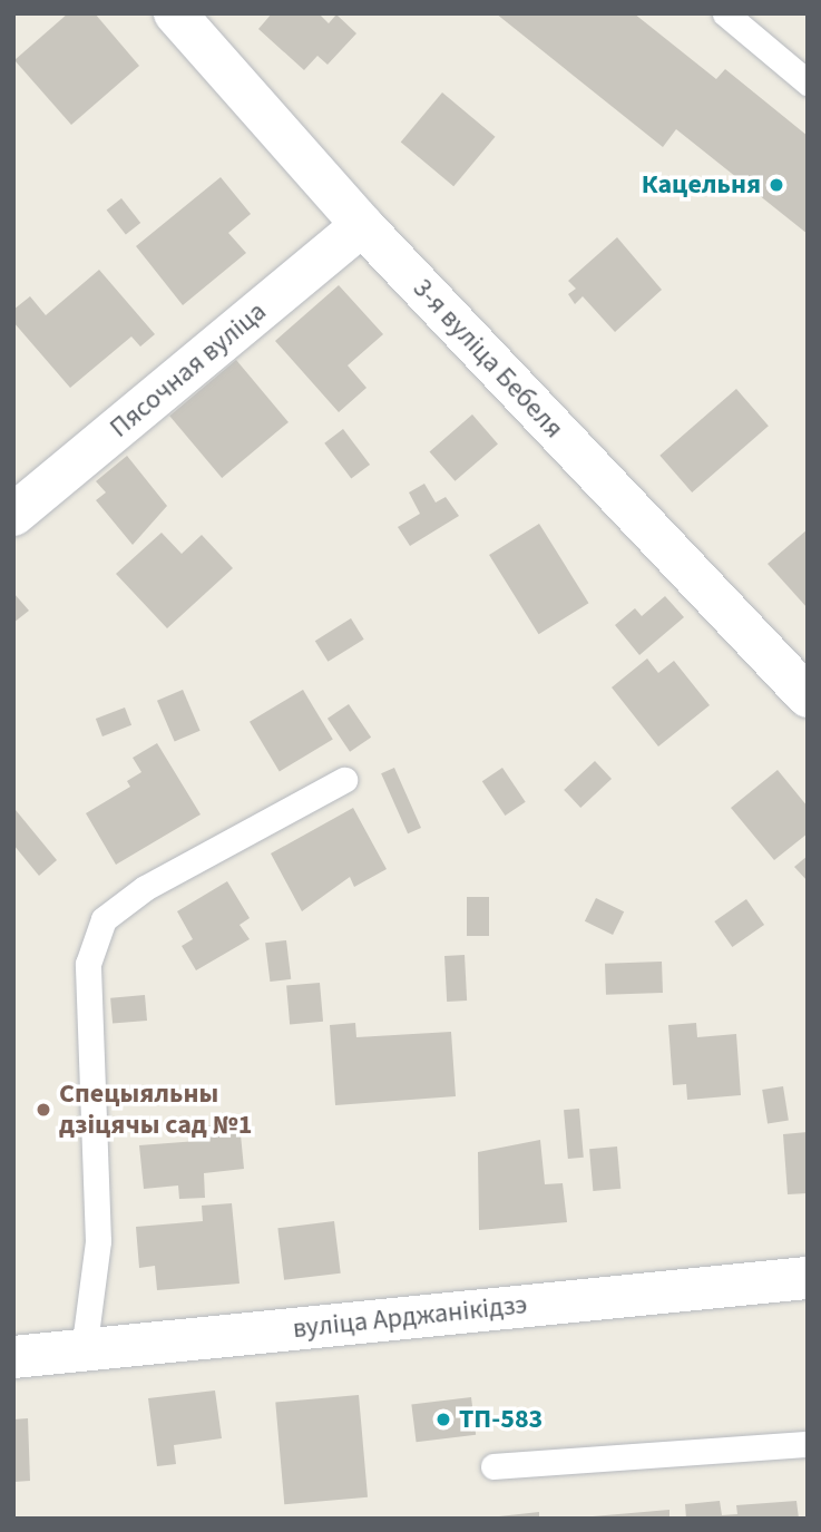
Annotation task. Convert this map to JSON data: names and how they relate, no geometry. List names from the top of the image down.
{
  "streets": {
    "street": ["3-я вуліца Бебеля", "Пясочная вуліца", "вуліца Арджанікідзэ"]
  },
  "crossings": [
    ["3-я вуліца Бебеля", "Пясочная вуліца"]
  ],
  "places": ["Кацельня", "Спецыяльны дзіцячы сад №1", "ТП-583"]
}
